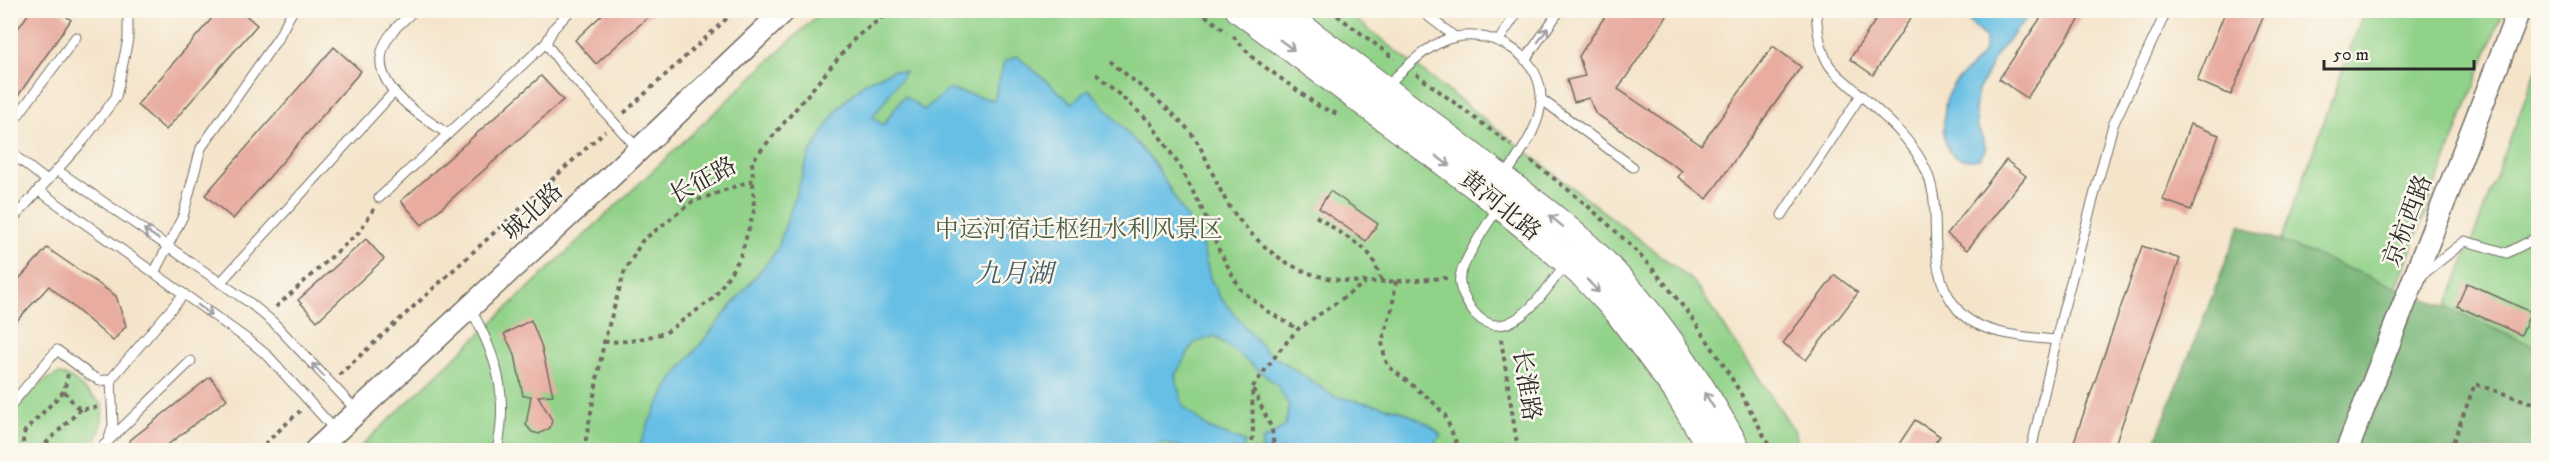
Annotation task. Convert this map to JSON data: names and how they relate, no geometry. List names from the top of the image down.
{
  "streets": {
    "main road": ["黄河北路"],
    "street": ["城北路", "京杭西路"],
    "path": ["长征路", "长淮路"]
  },
  "water": ["九月湖"],
  "parks": ["中运河宿迁枢纽水利风景区"],
  "scale_bar": "50 m"
}
